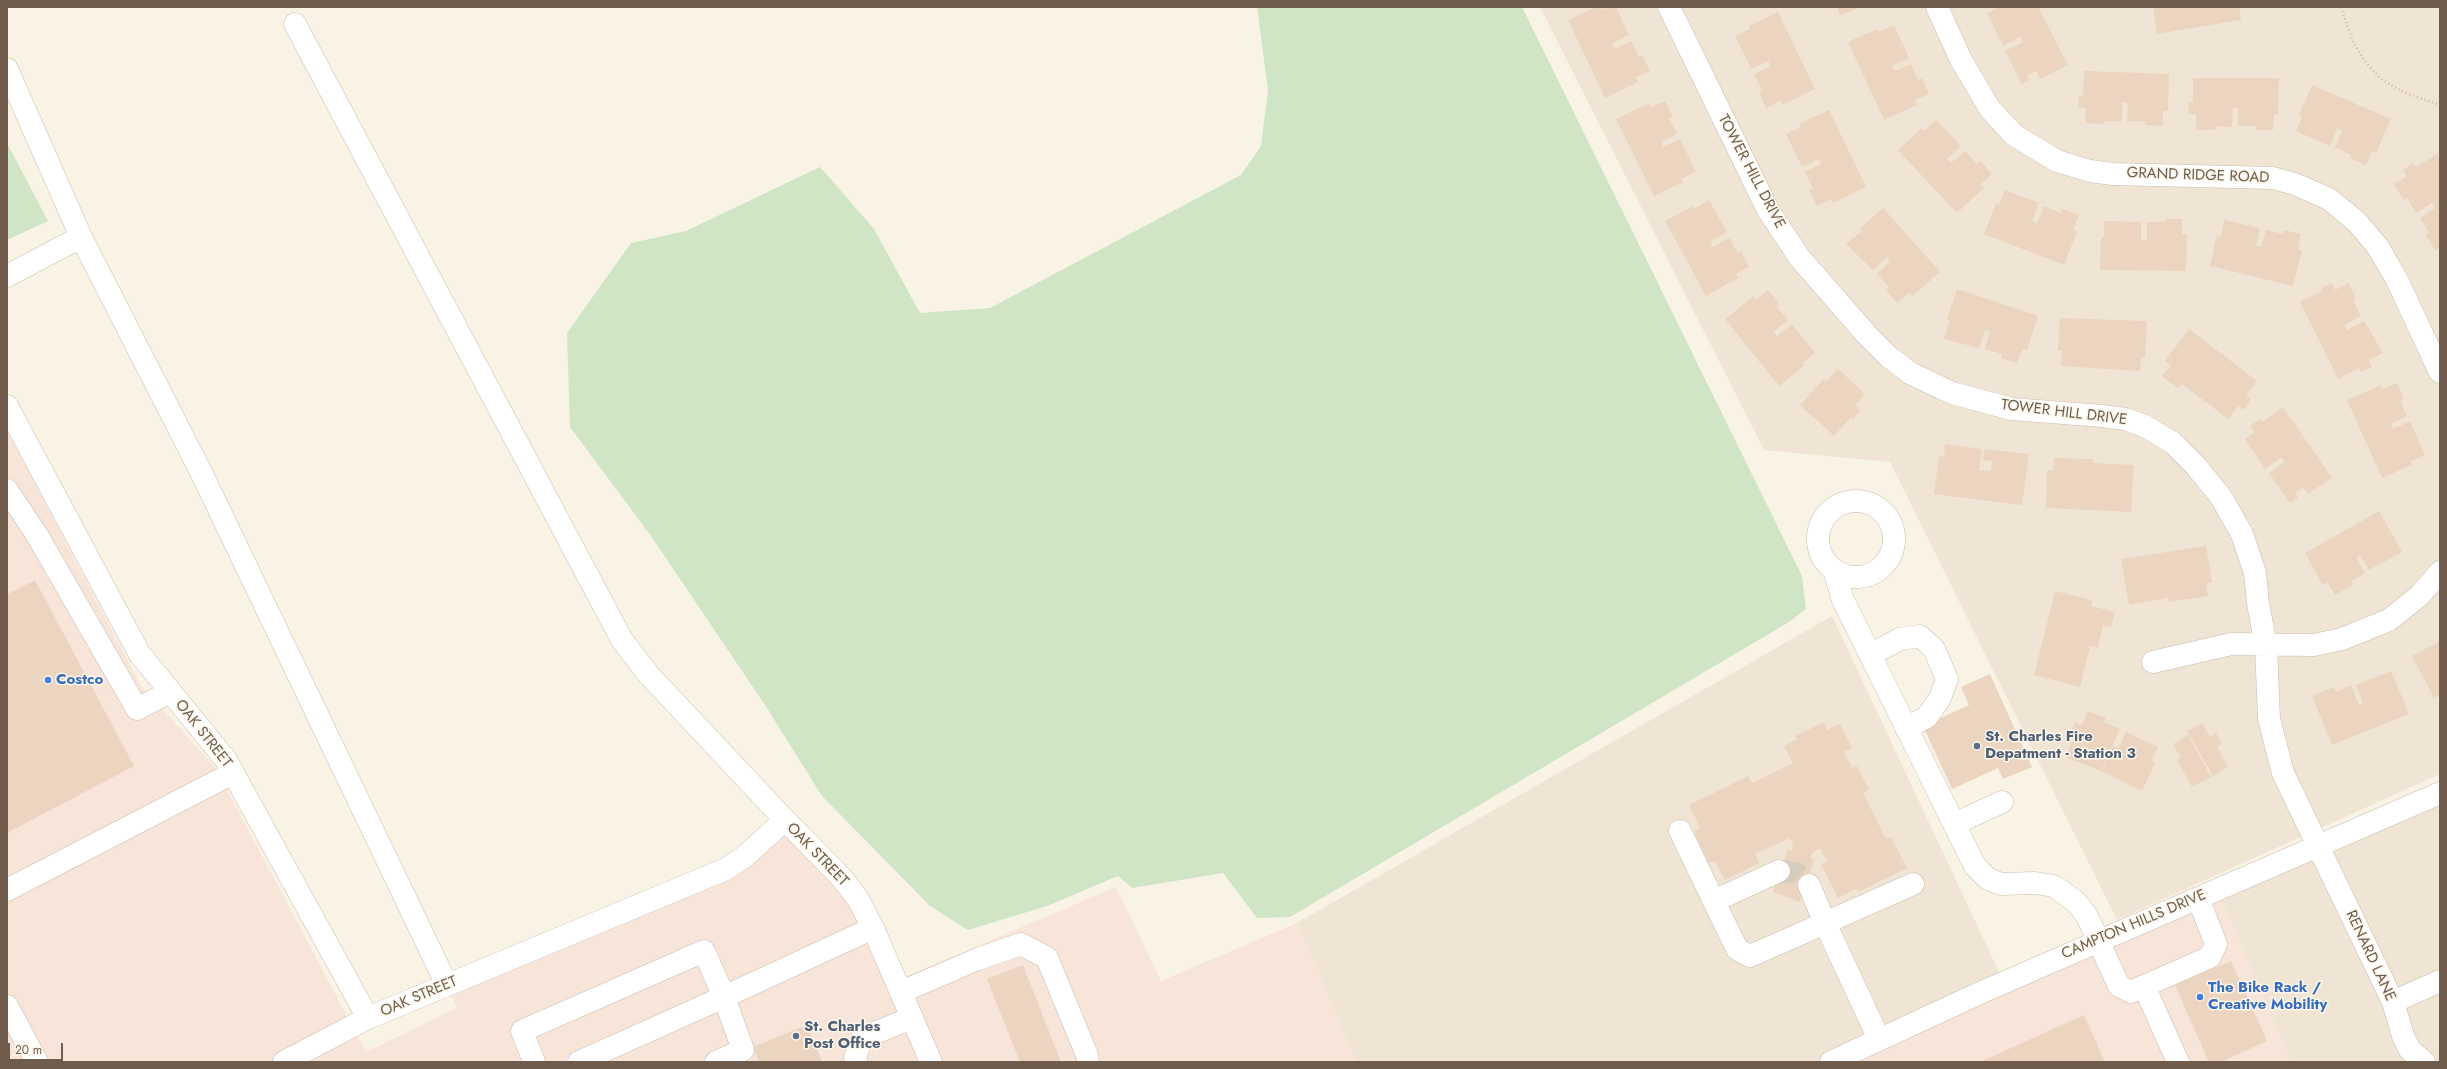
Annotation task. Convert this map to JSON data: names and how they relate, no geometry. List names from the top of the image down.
{
  "streets": {
    "street": [
      "TOWER HILL DRIVE",
      "GRAND RIDGE ROAD",
      "OAK STREET",
      "CAMPTON HILLS DRIVE",
      "RENARD LANE"
    ]
  },
  "crossings": [
    ["TOWER HILL DRIVE", "CAMPTON HILLS DRIVE"],
    ["TOWER HILL DRIVE", "RENARD LANE"],
    ["CAMPTON HILLS DRIVE", "RENARD LANE"]
  ],
  "places": [
    "Costco",
    "St. Charles Fire Depatment - Station 3",
    "The Bike Rack / Creative Mobility",
    "St. Charles Post Office"
  ],
  "scale_bar": "20 m"
}
